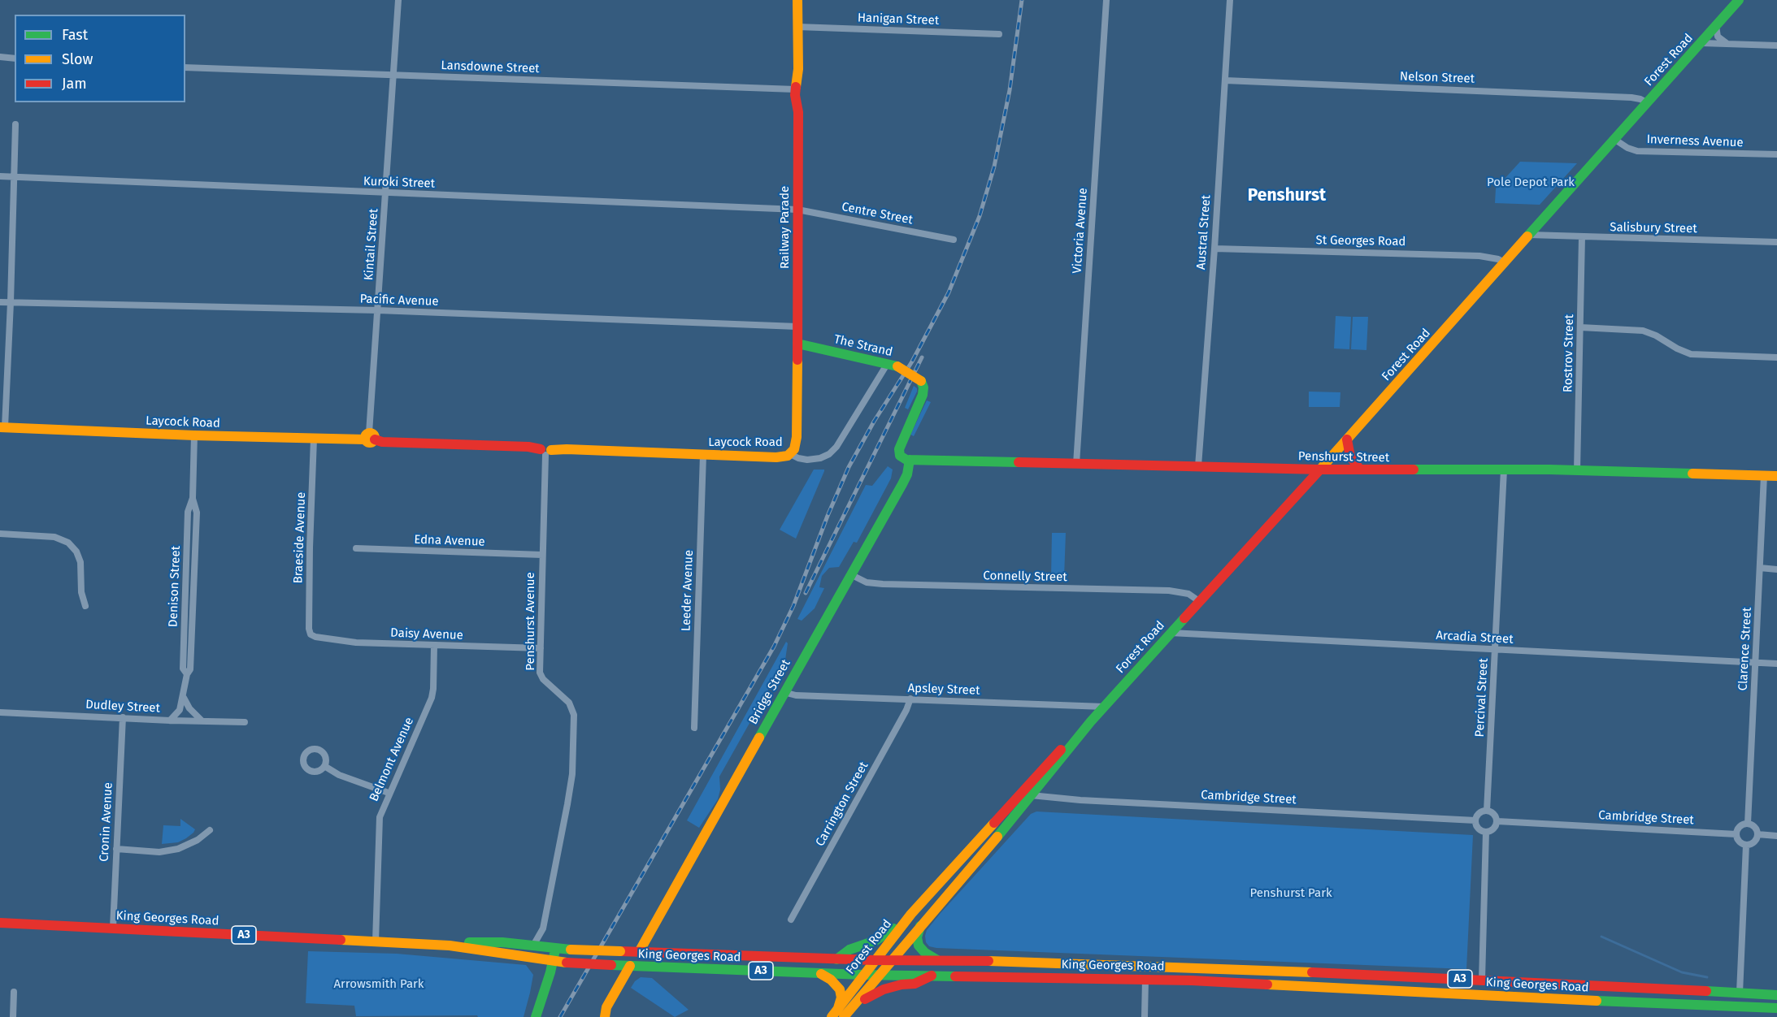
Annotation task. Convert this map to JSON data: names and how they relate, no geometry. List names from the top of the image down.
{
  "streets": {
    "main road": [
      "Forest Road",
      "Railway Parade",
      "The Strand",
      "Laycock Road",
      "Penshurst Street",
      "Bridge Street",
      "King Georges Road",
      "A3"
    ],
    "street": [
      "Hanigan Street",
      "Lansdowne Street",
      "Nelson Street",
      "Inverness Avenue",
      "Kuroki Street",
      "Centre Street",
      "Salisbury Street",
      "Victoria Avenue",
      "Austral Street",
      "St Georges Road",
      "Kintail Street",
      "Pacific Avenue",
      "Rostrov Street",
      "Braeside Avenue",
      "Edna Avenue",
      "Connelly Street",
      "Denison Street",
      "Leeder Avenue",
      "Penshurst Avenue",
      "Daisy Avenue",
      "Arcadia Street",
      "Clarence Street",
      "Apsley Street",
      "Percival Street",
      "Dudley Street",
      "Belmont Avenue",
      "Cambridge Street",
      "Carrington Street",
      "Cronin Avenue"
    ]
  },
  "crossings": [
    ["Hanigan Street", "Railway Parade"],
    ["Forest Road", "Nelson Street"],
    ["Forest Road", "Inverness Avenue"],
    ["Forest Road", "Salisbury Street"],
    ["Forest Road", "St Georges Road"],
    ["Forest Road", "Penshurst Street"],
    ["Forest Road", "Connelly Street"],
    ["Forest Road", "Arcadia Street"],
    ["Forest Road", "Apsley Street"],
    ["Forest Road", "Cambridge Street"],
    ["Forest Road", "King Georges Road"],
    ["Lansdowne Street", "Railway Parade"],
    ["Lansdowne Street", "Kintail Street"],
    ["Nelson Street", "Austral Street"],
    ["Kuroki Street", "Centre Street"],
    ["Kuroki Street", "Railway Parade"],
    ["Kuroki Street", "Kintail Street"],
    ["Centre Street", "Railway Parade"],
    ["Railway Parade", "Pacific Avenue"],
    ["Railway Parade", "The Strand"],
    ["Railway Parade", "Laycock Road"],
    ["Salisbury Street", "Rostrov Street"],
    ["Victoria Avenue", "Penshurst Street"],
    ["Austral Street", "St Georges Road"],
    ["Austral Street", "Penshurst Street"],
    ["Kintail Street", "Pacific Avenue"],
    ["Kintail Street", "Laycock Road"],
    ["The Strand", "Laycock Road"],
    ["The Strand", "Penshurst Street"],
    ["The Strand", "Bridge Street"],
    ["Rostrov Street", "Penshurst Street"],
    ["Laycock Road", "Braeside Avenue"],
    ["Laycock Road", "Denison Street"],
    ["Laycock Road", "Leeder Avenue"],
    ["Laycock Road", "Penshurst Avenue"],
    ["Penshurst Street", "Clarence Street"],
    ["Penshurst Street", "Bridge Street"],
    ["Penshurst Street", "Percival Street"],
    ["Braeside Avenue", "Daisy Avenue"],
    ["Edna Avenue", "Penshurst Avenue"],
    ["Connelly Street", "Bridge Street"],
    ["Denison Street", "Dudley Street"],
    ["Penshurst Avenue", "Daisy Avenue"],
    ["Penshurst Avenue", "King Georges Road"],
    ["Daisy Avenue", "Belmont Avenue"],
    ["Arcadia Street", "Clarence Street"],
    ["Arcadia Street", "Percival Street"],
    ["Clarence Street", "Cambridge Street"],
    ["Apsley Street", "Bridge Street"],
    ["Apsley Street", "Carrington Street"],
    ["Bridge Street", "King Georges Road"],
    ["Percival Street", "Cambridge Street"],
    ["Dudley Street", "Cronin Avenue"],
    ["Belmont Avenue", "King Georges Road"],
    ["Cronin Avenue", "King Georges Road"]
  ],
  "districts": ["Penshurst"],
  "parks": ["Pole Depot Park", "Penshurst Park", "Arrowsmith Park"],
  "legend": ["Fast", "Slow", "Jam"]
}
